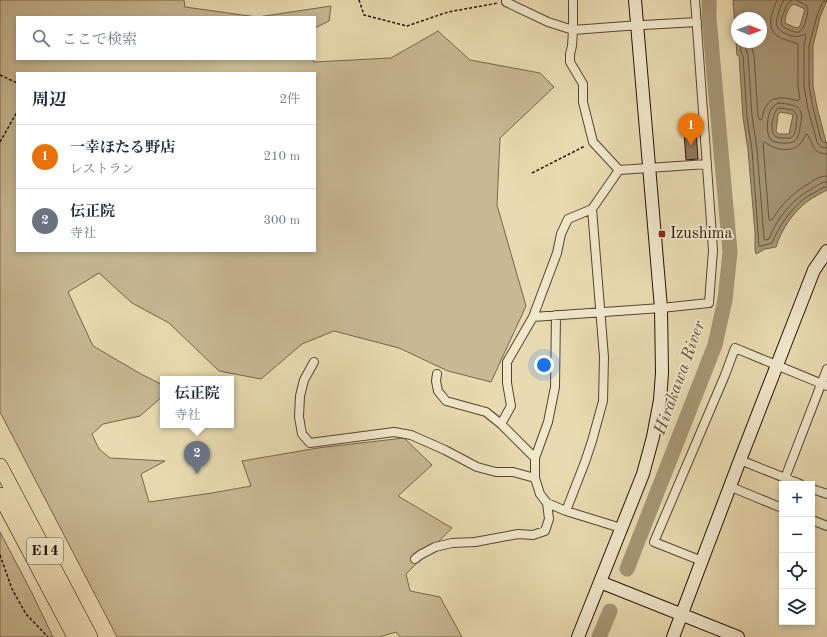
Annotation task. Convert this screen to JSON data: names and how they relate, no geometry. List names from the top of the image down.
{
  "streets": {
    "highway": ["E14"]
  },
  "water": ["Hirakawa River"],
  "places": {
    "transit": ["Izushima"]
  },
  "north": "right",
  "page": {
    "search": "ここで検索",
    "heading": ["周辺", "2件"],
    "pins": ["1", "2"],
    "list": [
      {
        "mark": "1",
        "name": "一幸ほたる野店",
        "note": "レストラン",
        "value": "210 m"
      },
      {
        "mark": "2",
        "name": "伝正院",
        "note": "寺社",
        "value": "300 m"
      }
    ],
    "popup": ["伝正院", "寺社"],
    "map_buttons": ["+", "−"]
  }
}
